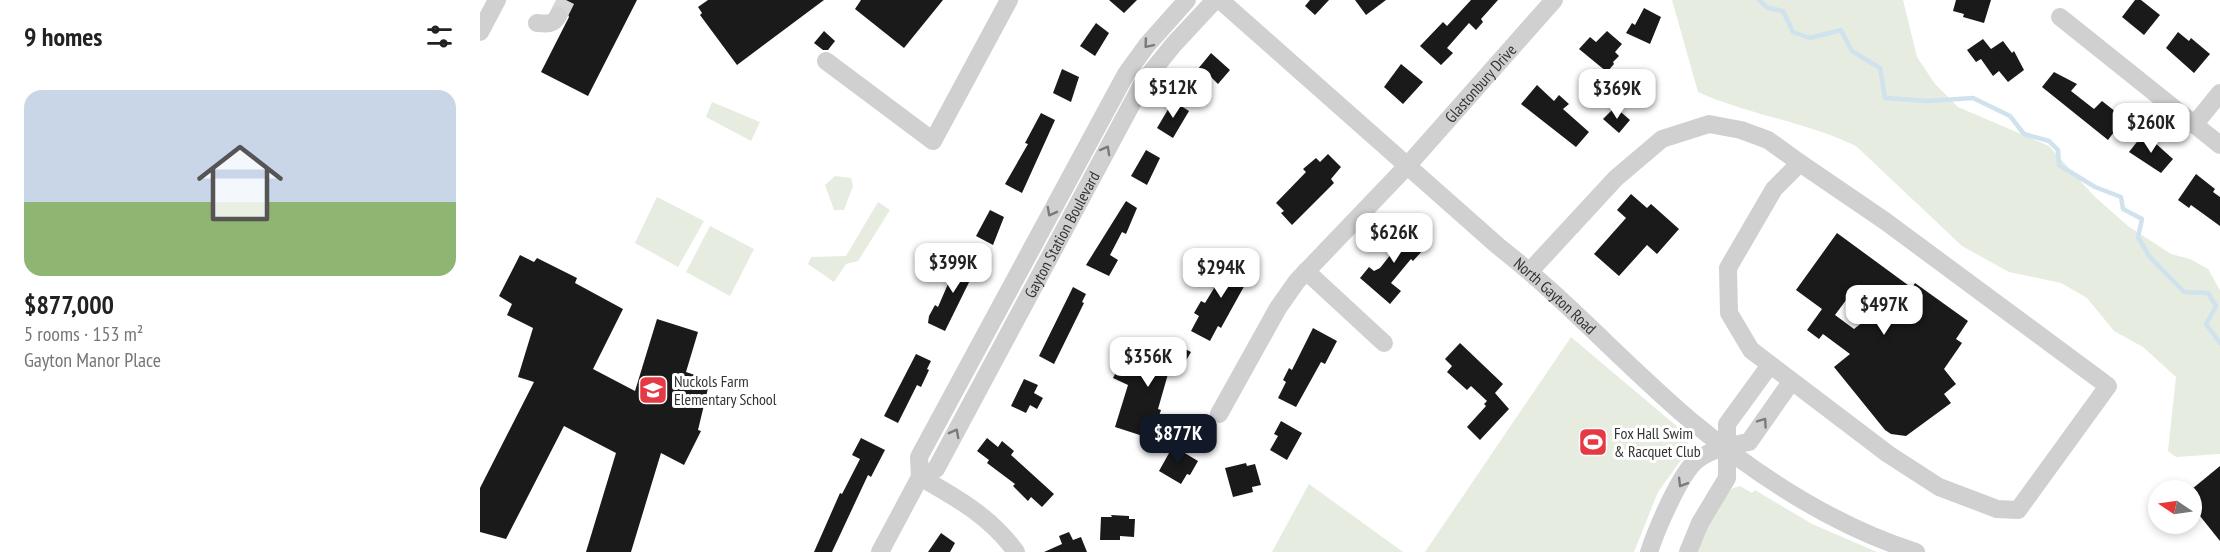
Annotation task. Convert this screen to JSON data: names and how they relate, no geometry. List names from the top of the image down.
{
  "streets": {
    "street": ["Glastonbury Drive", "Gayton Station Boulevard", "North Gayton Road"]
  },
  "crossings": [
    ["Glastonbury Drive", "North Gayton Road"]
  ],
  "places": {
    "school or university": ["Nuckols Farm Elementary School"],
    "sports": ["Fox Hall Swim & Racquet Club"]
  },
  "north": "left",
  "page": {
    "heading": "9 homes",
    "price": [
      "$512K",
      "$369K",
      "$260K",
      "$626K",
      "$399K",
      "$294K",
      "$497K",
      "$356K",
      "$877K"
    ],
    "list": [
      {
        "name": "$877,000",
        "note": "5 rooms · 153 m² · Gayton Manor Place"
      }
    ]
  }
}
